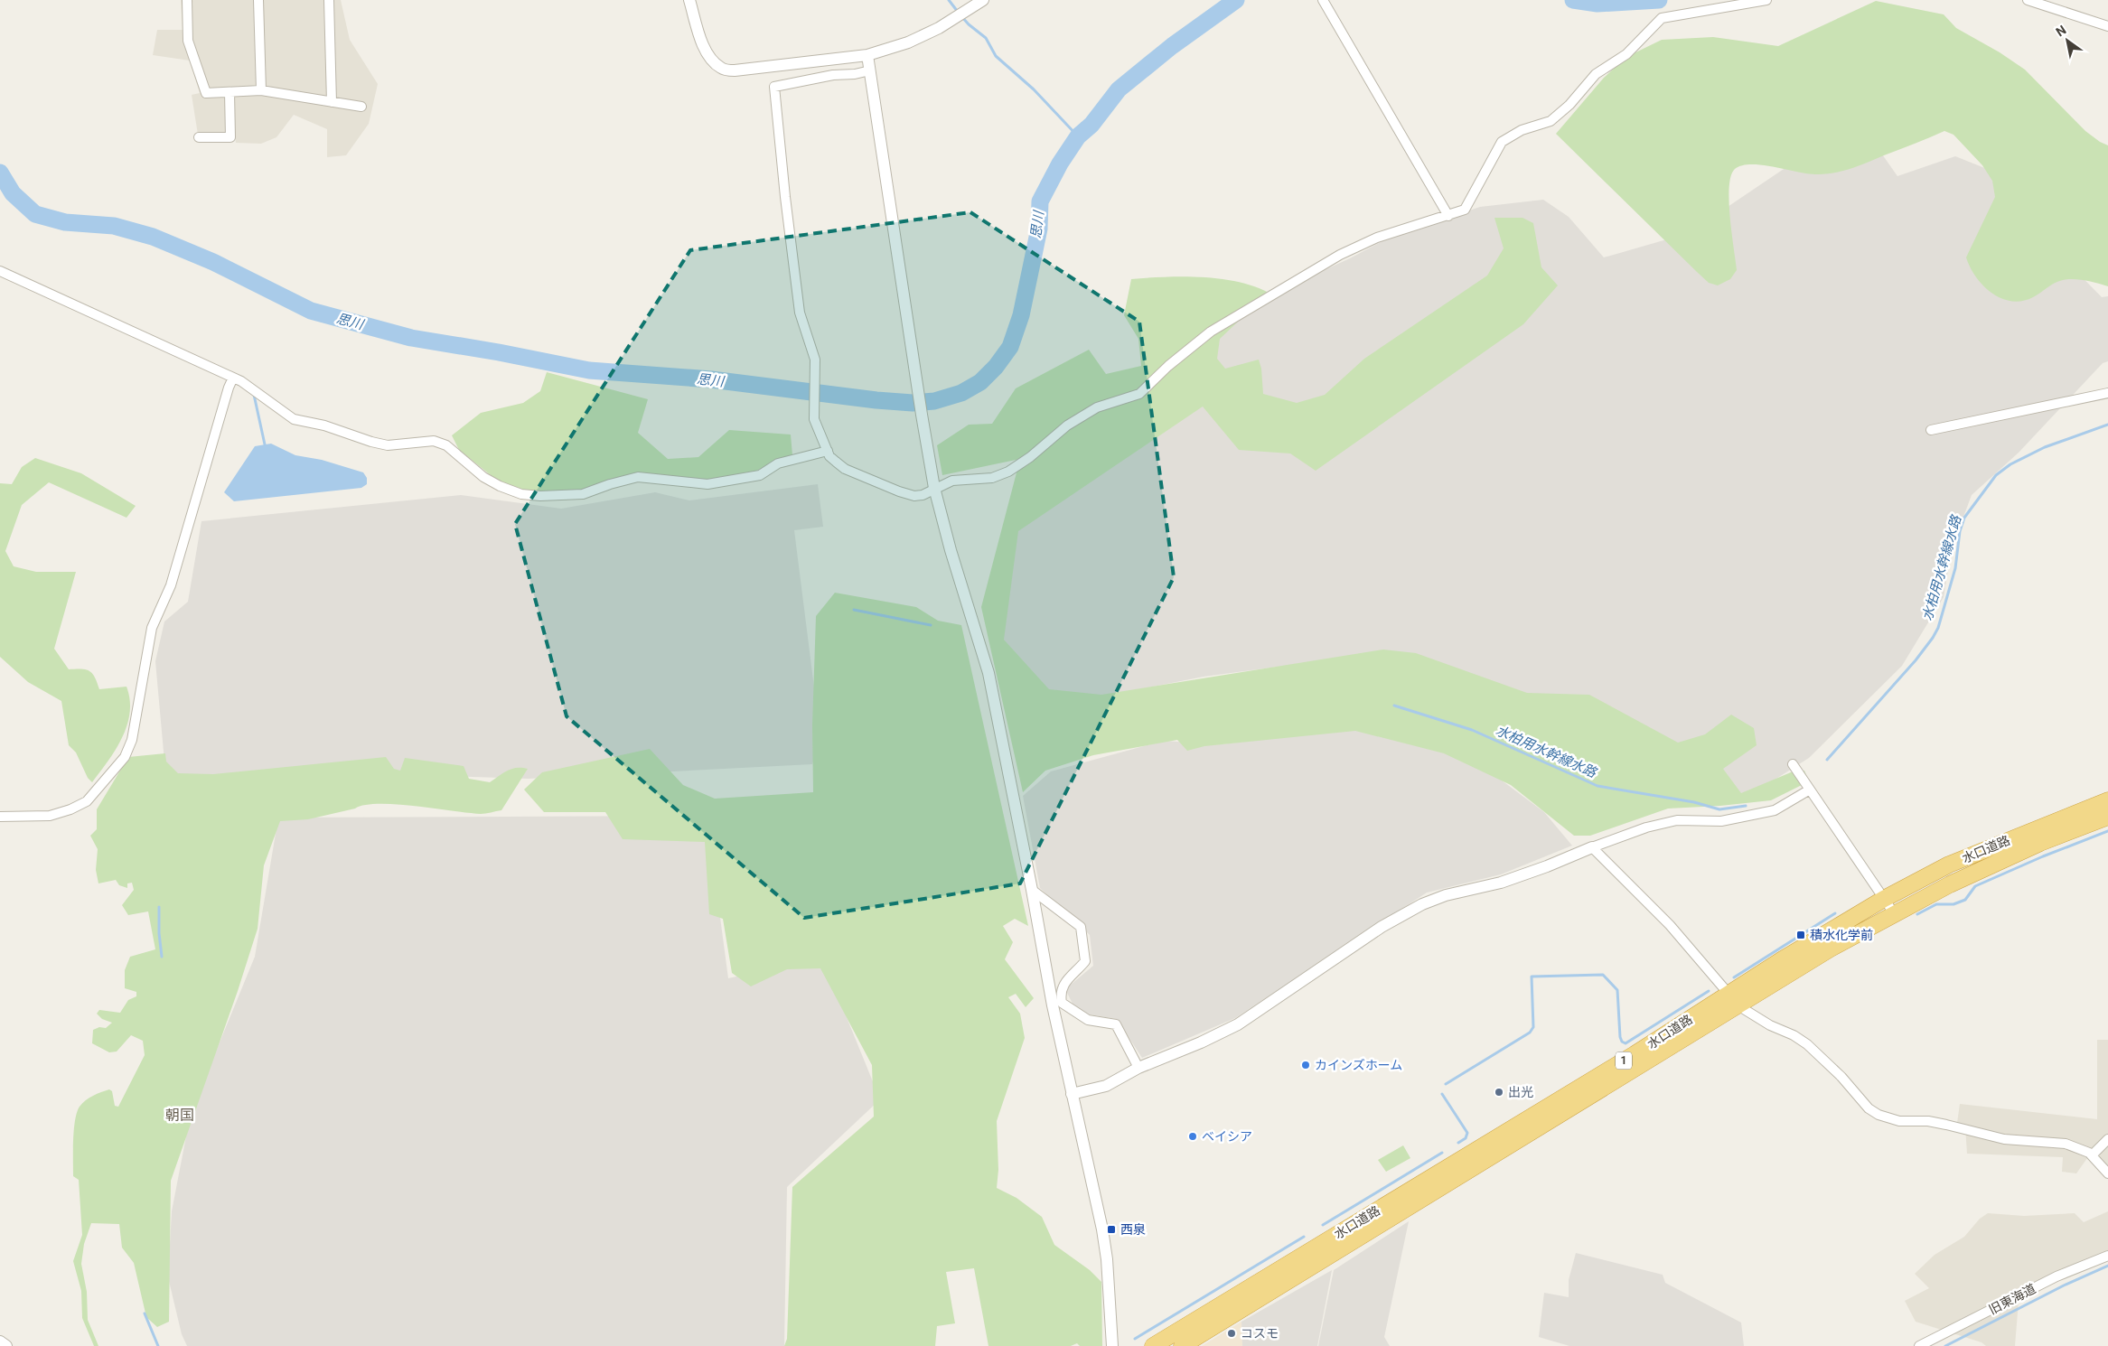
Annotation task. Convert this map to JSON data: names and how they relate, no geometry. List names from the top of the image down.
{
  "streets": {
    "highway": ["水口道路", "1"],
    "street": ["旧東海道"]
  },
  "districts": ["朝国"],
  "water": ["思川", "水柏用水幹線水路"],
  "places": {
    "transit": ["積水化学前", "西泉"],
    "other": [
      "カインズホーム",
      "出光",
      "ベイシア",
      "コスモ"
    ]
  },
  "north": "top left"
}
